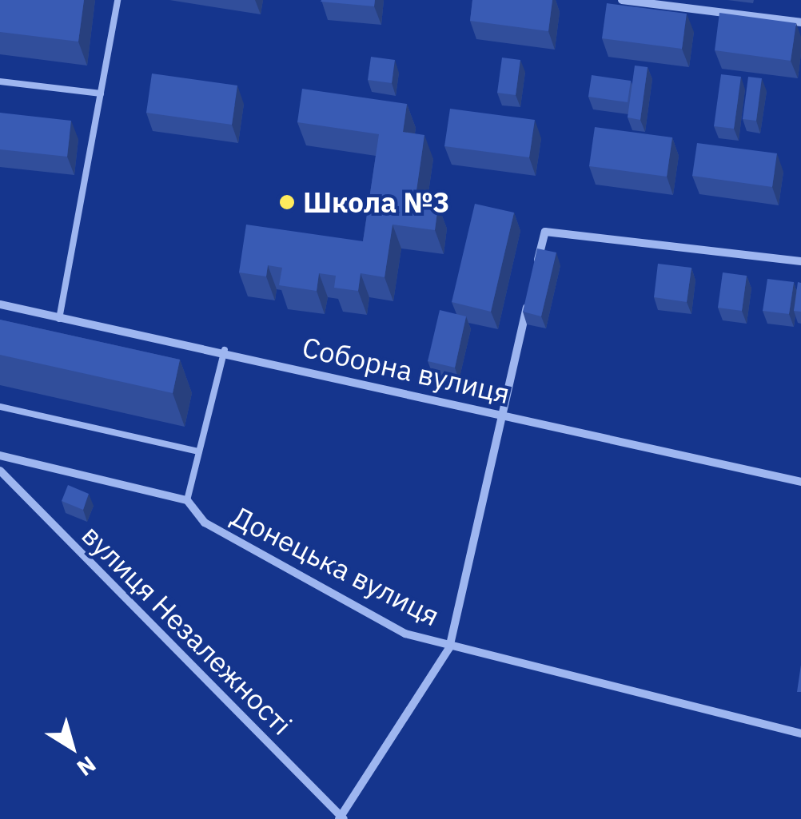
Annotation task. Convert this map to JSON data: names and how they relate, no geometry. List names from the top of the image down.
{
  "streets": {
    "street": ["Соборна вулиця", "Донецька вулиця", "вулиця Незалежності"]
  },
  "places": ["Школа №3"],
  "north": "bottom right"
}
